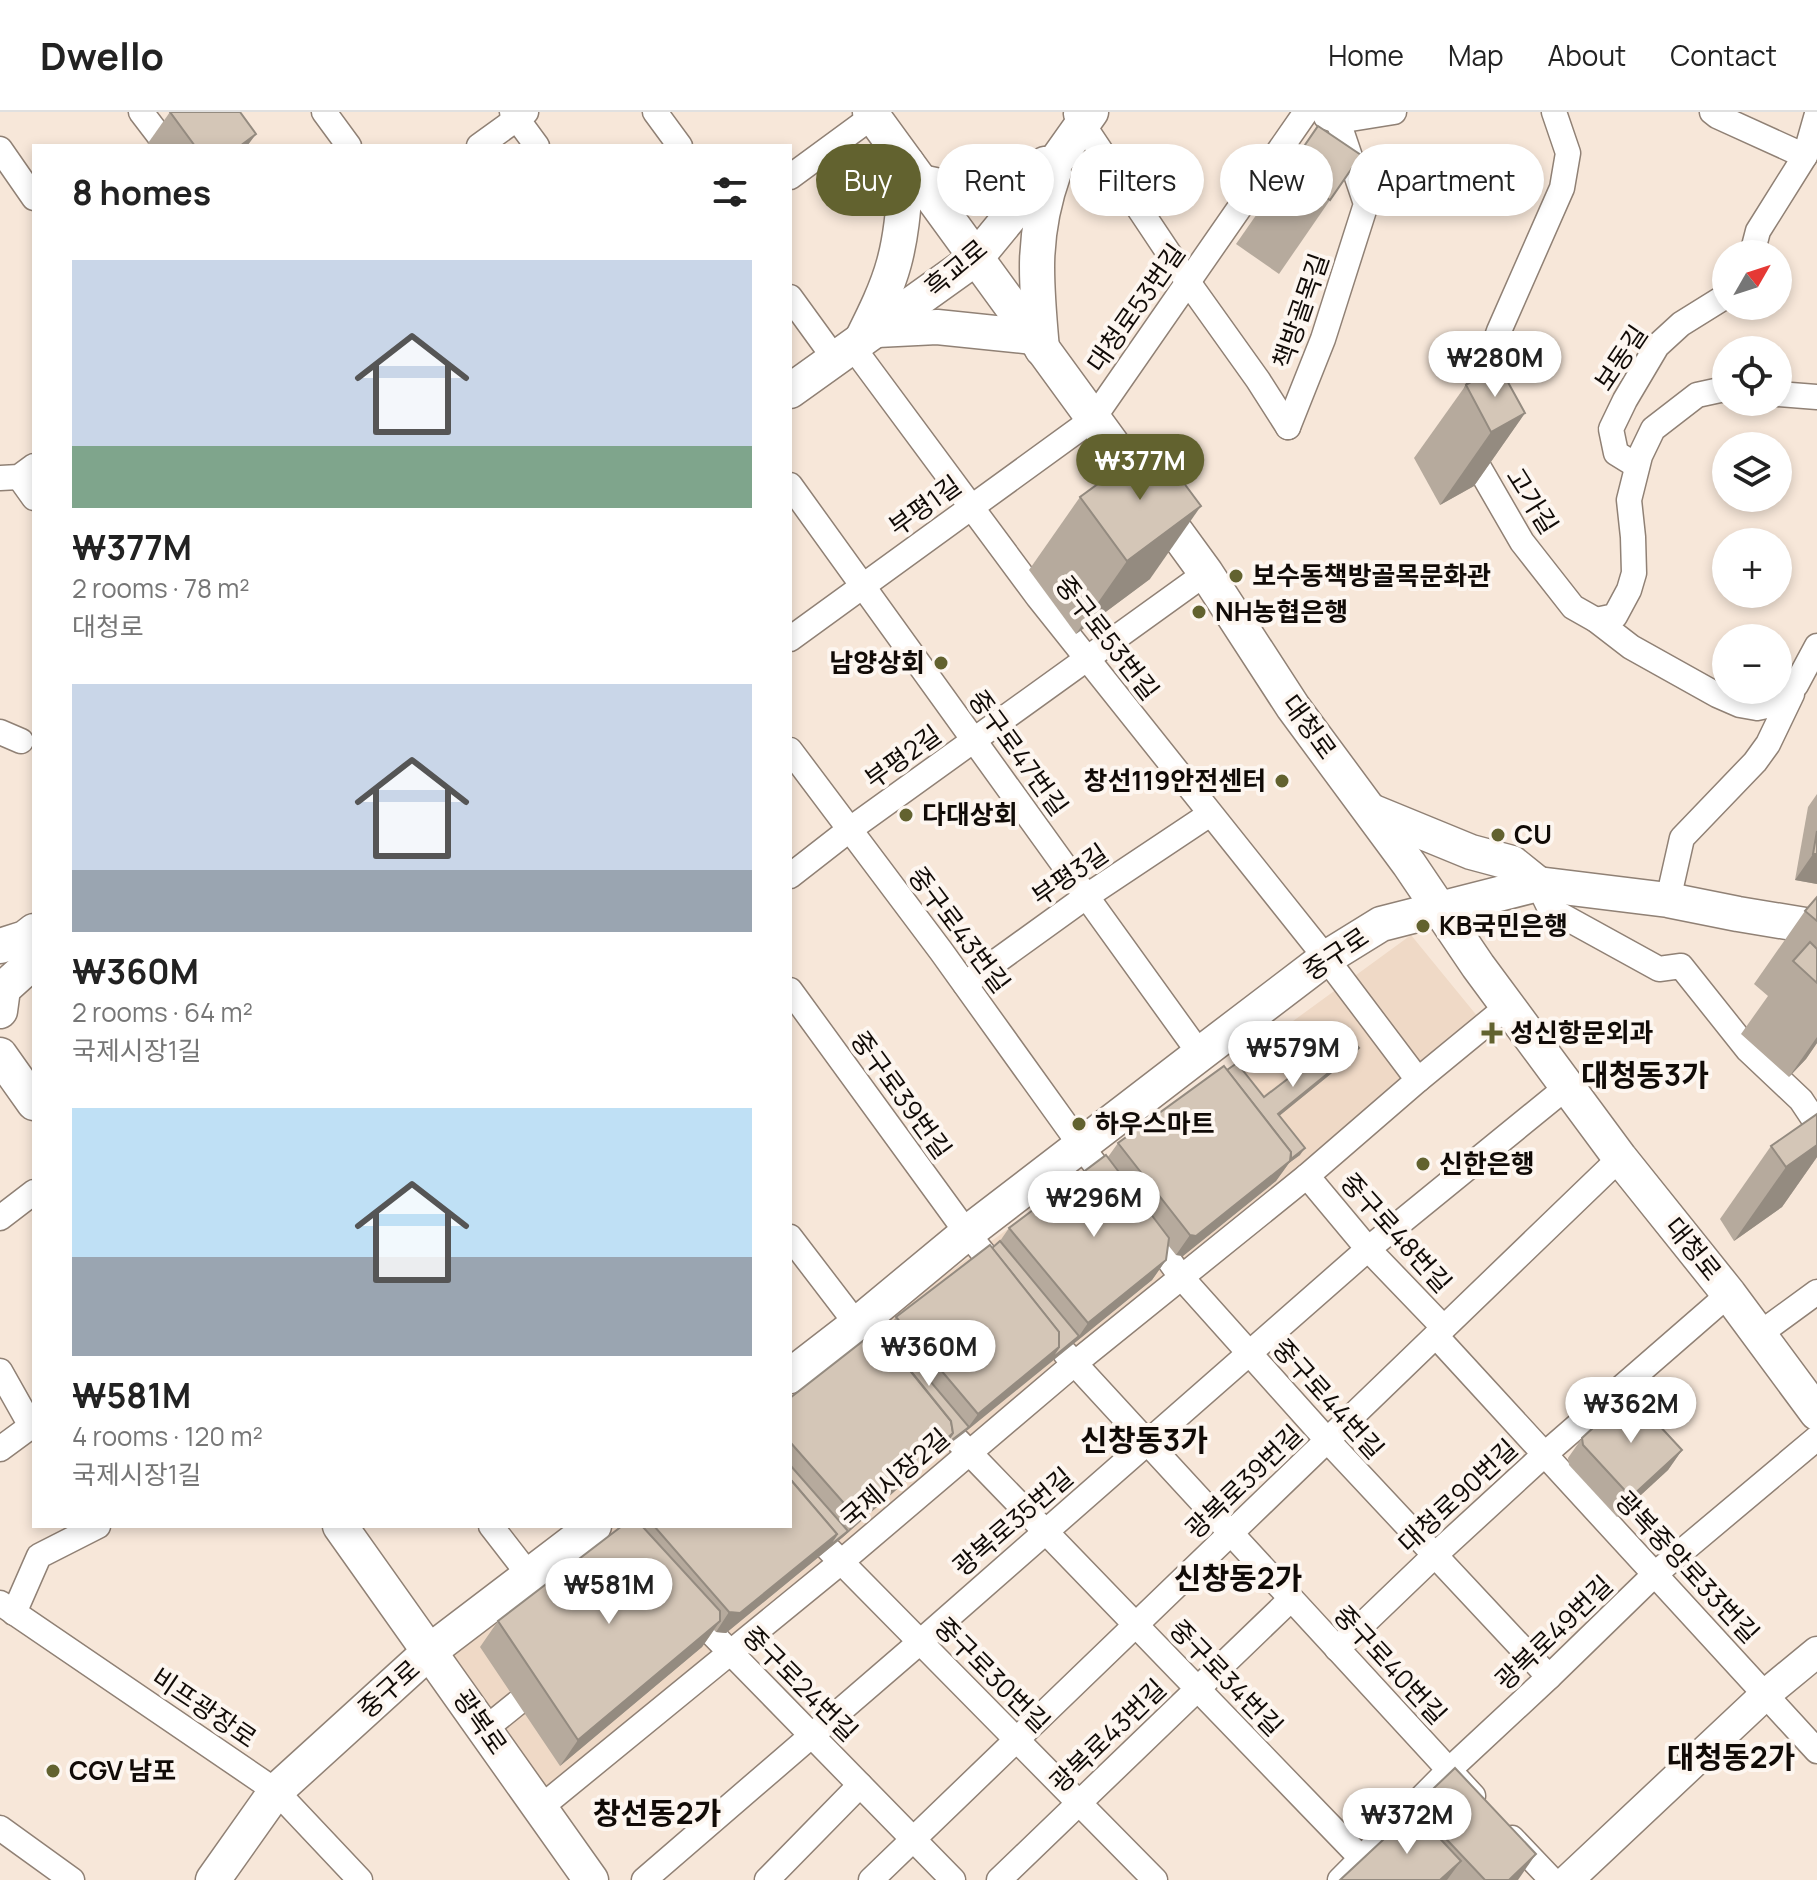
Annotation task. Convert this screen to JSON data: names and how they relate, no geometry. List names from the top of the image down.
{
  "streets": {
    "main road": [
      "흑교로",
      "대청로",
      "중구로",
      "광복로"
    ],
    "street": [
      "대청로53번길",
      "책방골목길",
      "보동길",
      "고가길",
      "부평1길",
      "중구로53번길",
      "중구로47번길",
      "부평2길",
      "부평3길",
      "중구로43번길",
      "중구로39번길",
      "중구로48번길",
      "중구로44번길",
      "국제시장2길",
      "광복로39번길",
      "대청로90번길",
      "광복로35번길",
      "광복중앙로33번길",
      "광복로49번길",
      "중구로40번길",
      "중구로30번길",
      "중구로34번길",
      "중구로24번길",
      "비프광장로",
      "광복로43번길"
    ]
  },
  "crossings": [
    ["흑교로", "중구로53번길"],
    ["흑교로", "대청로"],
    ["대청로53번길", "책방골목길"],
    ["대청로53번길", "부평1길"],
    ["대청로53번길", "대청로"],
    ["부평1길", "중구로53번길"],
    ["부평1길", "대청로"],
    ["부평1길", "중구로47번길"],
    ["중구로53번길", "부평2길"],
    ["중구로53번길", "부평3길"],
    ["중구로53번길", "중구로"],
    ["중구로53번길", "국제시장2길"],
    ["대청로", "부평2길"],
    ["대청로", "중구로"],
    ["대청로", "국제시장2길"],
    ["대청로", "광복로39번길"],
    ["대청로", "대청로90번길"],
    ["대청로", "광복로35번길"],
    ["중구로47번길", "부평2길"],
    ["중구로47번길", "부평3길"],
    ["중구로47번길", "중구로"],
    ["부평2길", "중구로43번길"],
    ["부평3길", "중구로43번길"],
    ["중구로43번길", "중구로"],
    ["중구로43번길", "중구로44번길"],
    ["중구로", "중구로39번길"],
    ["중구로", "중구로44번길"],
    ["중구로", "비프광장로"],
    ["중구로", "광복로"],
    ["중구로48번길", "국제시장2길"],
    ["중구로48번길", "광복로39번길"],
    ["중구로48번길", "광복로35번길"],
    ["중구로48번길", "광복중앙로33번길"],
    ["중구로44번길", "국제시장2길"],
    ["중구로44번길", "광복로39번길"],
    ["중구로44번길", "대청로90번길"],
    ["중구로44번길", "광복로35번길"],
    ["중구로44번길", "광복로49번길"],
    ["국제시장2길", "중구로40번길"],
    ["국제시장2길", "중구로30번길"],
    ["국제시장2길", "중구로34번길"],
    ["국제시장2길", "중구로24번길"],
    ["국제시장2길", "광복로"],
    ["광복로39번길", "광복중앙로33번길"],
    ["광복로39번길", "중구로40번길"],
    ["광복로39번길", "중구로30번길"],
    ["광복로39번길", "중구로34번길"],
    ["광복로39번길", "중구로24번길"],
    ["대청로90번길", "광복중앙로33번길"],
    ["대청로90번길", "중구로40번길"],
    ["광복로35번길", "중구로40번길"],
    ["광복로35번길", "중구로30번길"],
    ["광복로35번길", "중구로34번길"],
    ["광복로35번길", "중구로24번길"],
    ["광복중앙로33번길", "광복로49번길"],
    ["광복로49번길", "중구로40번길"],
    ["광복로49번길", "중구로34번길"],
    ["중구로40번길", "광복로43번길"],
    ["중구로30번길", "광복로43번길"],
    ["중구로34번길", "광복로43번길"]
  ],
  "districts": [
    "대청동3가",
    "신창동3가",
    "신창동2가",
    "대청동2가",
    "창선동2가"
  ],
  "places": {
    "other": [
      "보수동책방골목문화관",
      "NH농협은행",
      "남양상회",
      "창선119안전센터",
      "다대상회",
      "CU",
      "KB국민은행",
      "하우스마트",
      "신한은행",
      "CGV 남포"
    ],
    "health": ["성신항문외과"]
  },
  "north": "top right",
  "page": {
    "header": "Dwello",
    "nav": [
      "Home",
      "Map",
      "About",
      "Contact"
    ],
    "chip": [
      "Buy",
      "Rent",
      "Filters",
      "New",
      "Apartment"
    ],
    "heading": "8 homes",
    "map_buttons": ["+", "−"],
    "list": [
      {
        "name": "₩377M",
        "note": "2 rooms · 78 m² · 대청로"
      },
      {
        "name": "₩360M",
        "note": "2 rooms · 64 m² · 국제시장1길"
      },
      {
        "name": "₩581M",
        "note": "4 rooms · 120 m² · 국제시장1길"
      }
    ],
    "price": [
      "₩280M",
      "₩377M",
      "₩579M",
      "₩296M",
      "₩360M",
      "₩362M",
      "₩581M",
      "₩372M"
    ]
  }
}
